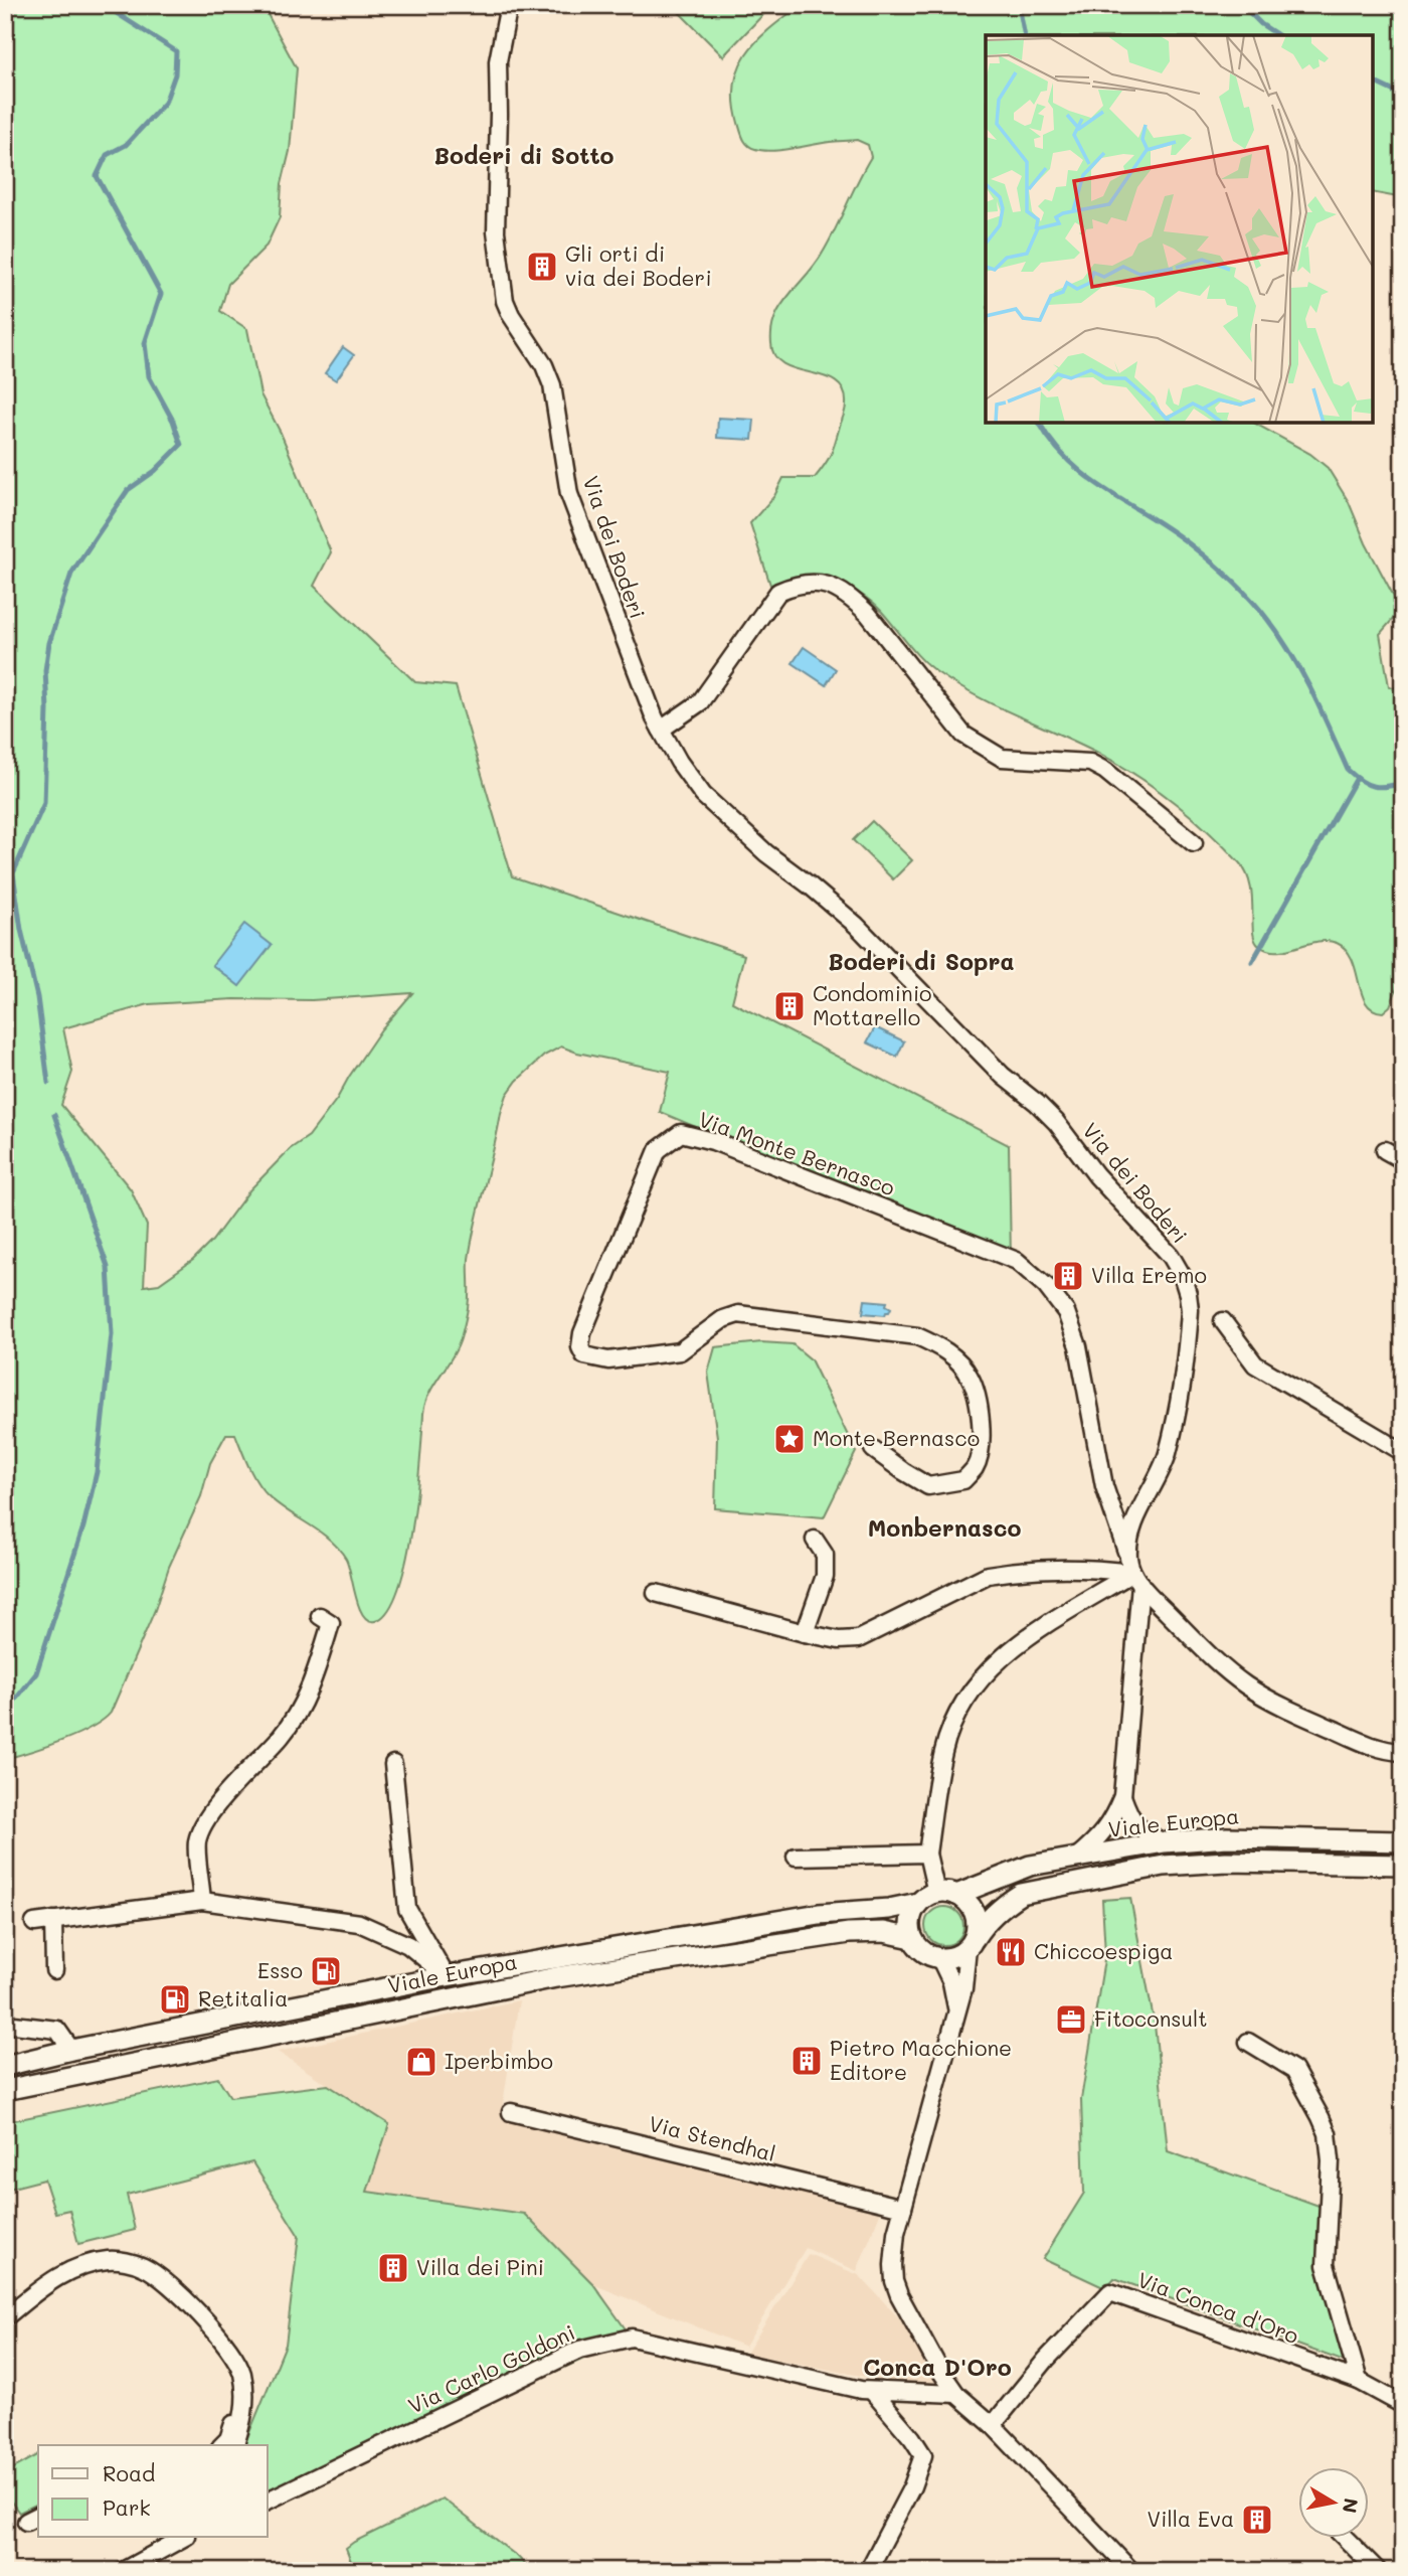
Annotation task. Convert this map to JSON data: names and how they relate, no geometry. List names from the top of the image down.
{
  "streets": {
    "street": [
      "Via dei Boderi",
      "Via Monte Bernasco",
      "Viale Europa",
      "Via Stendhal",
      "Via Conca d'Oro",
      "Via Carlo Goldoni"
    ]
  },
  "crossings": [
    ["Via dei Boderi", "Via Monte Bernasco"],
    ["Via Monte Bernasco", "Viale Europa"]
  ],
  "districts": [
    "Boderi di Sotto",
    "Boderi di Sopra",
    "Monbernasco",
    "Conca D'Oro"
  ],
  "places": {
    "building": [
      "Gli orti di via dei Boderi",
      "Condominio Mottarello",
      "Villa Eremo",
      "Pietro Macchione Editore",
      "Villa dei Pini",
      "Villa Eva"
    ],
    "place": ["Monte Bernasco"],
    "restaurant": ["Chiccoespiga"],
    "fuel station": ["Esso", "Retitalia"],
    "office": ["Fitoconsult"],
    "shop": ["Iperbimbo"]
  },
  "legend": ["Road", "Park"],
  "north": "right"
}
